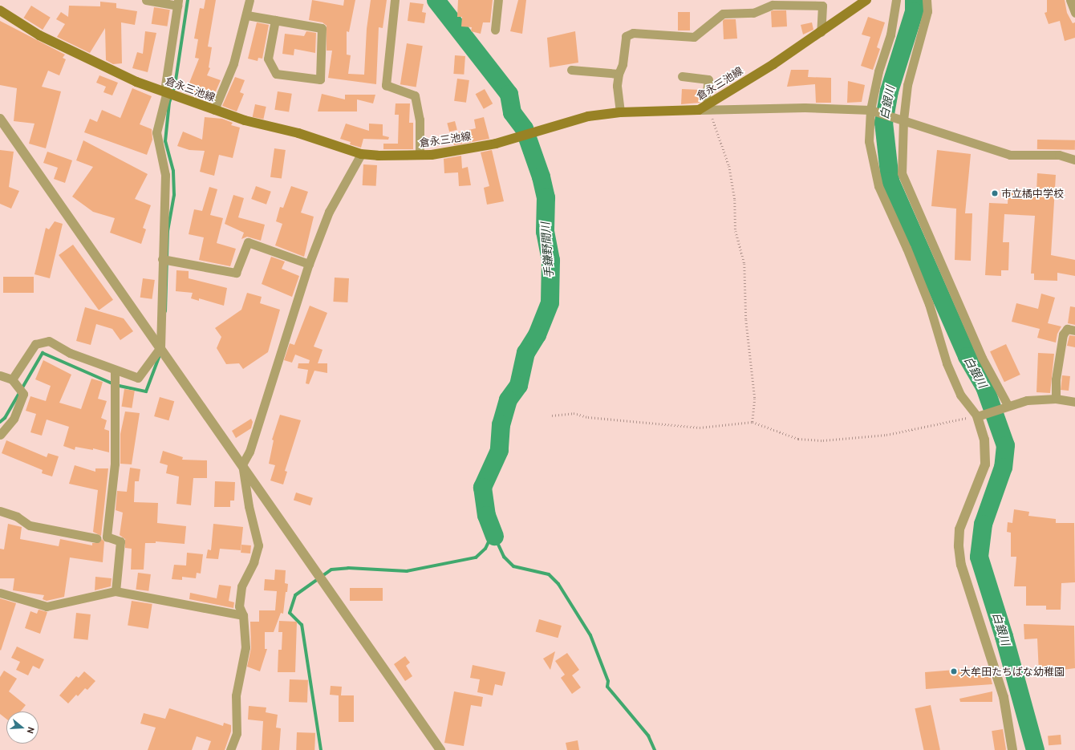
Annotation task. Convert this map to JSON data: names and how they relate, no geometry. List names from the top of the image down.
{
  "streets": {
    "main road": ["倉永三池線"]
  },
  "water": ["白銀川", "手鎌野間川"],
  "places": ["市立橘中学校", "大牟田たちばな幼稚園"],
  "north": "right"
}
